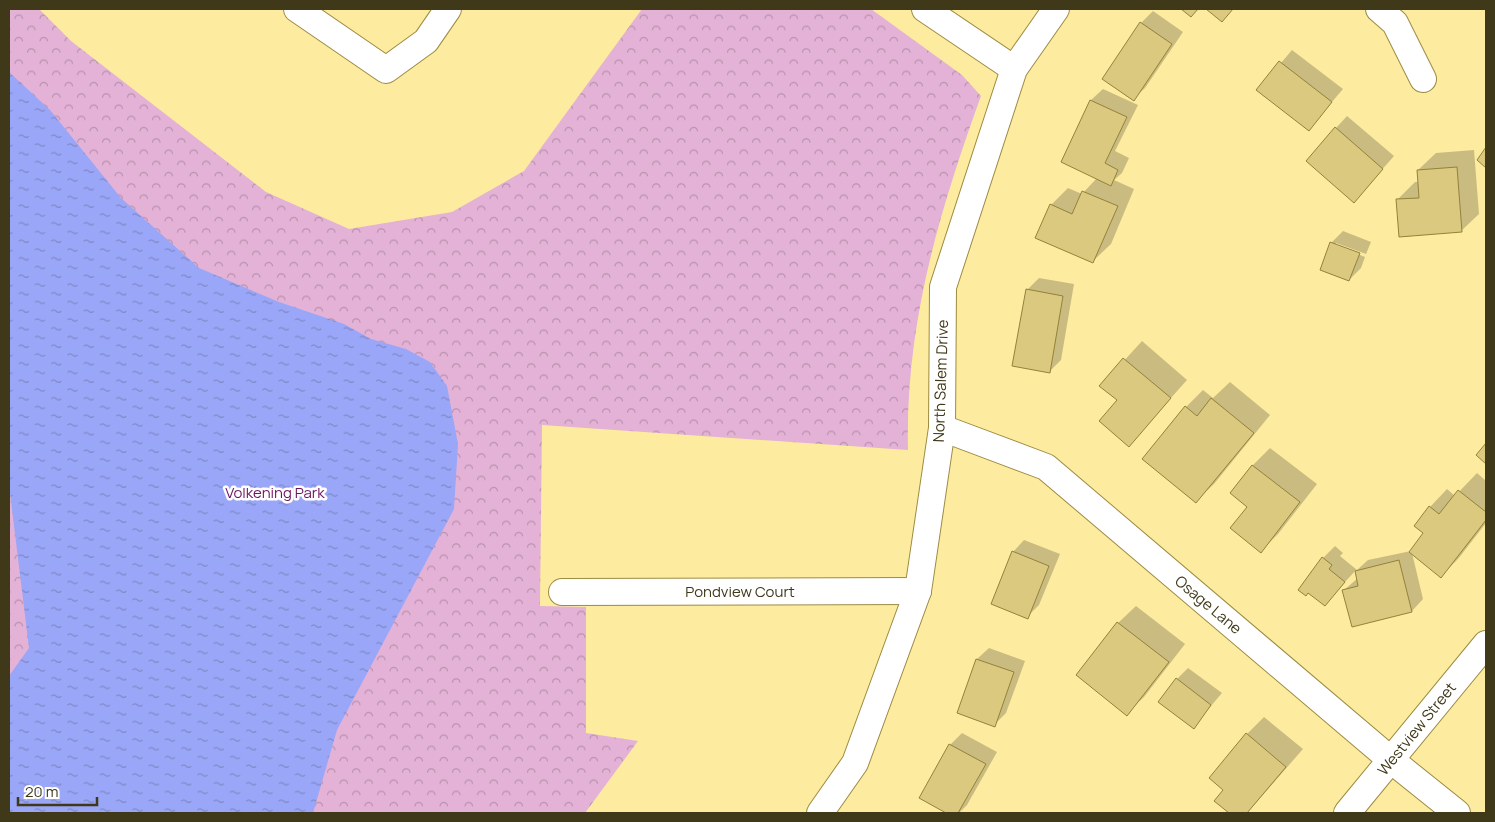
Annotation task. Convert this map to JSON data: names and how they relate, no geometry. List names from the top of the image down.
{
  "streets": {
    "street": [
      "North Salem Drive",
      "Pondview Court",
      "Osage Lane",
      "Westview Street"
    ]
  },
  "crossings": [
    ["North Salem Drive", "Pondview Court"],
    ["North Salem Drive", "Osage Lane"],
    ["Osage Lane", "Westview Street"]
  ],
  "parks": ["Volkening Park"],
  "scale_bar": "20 m"
}
